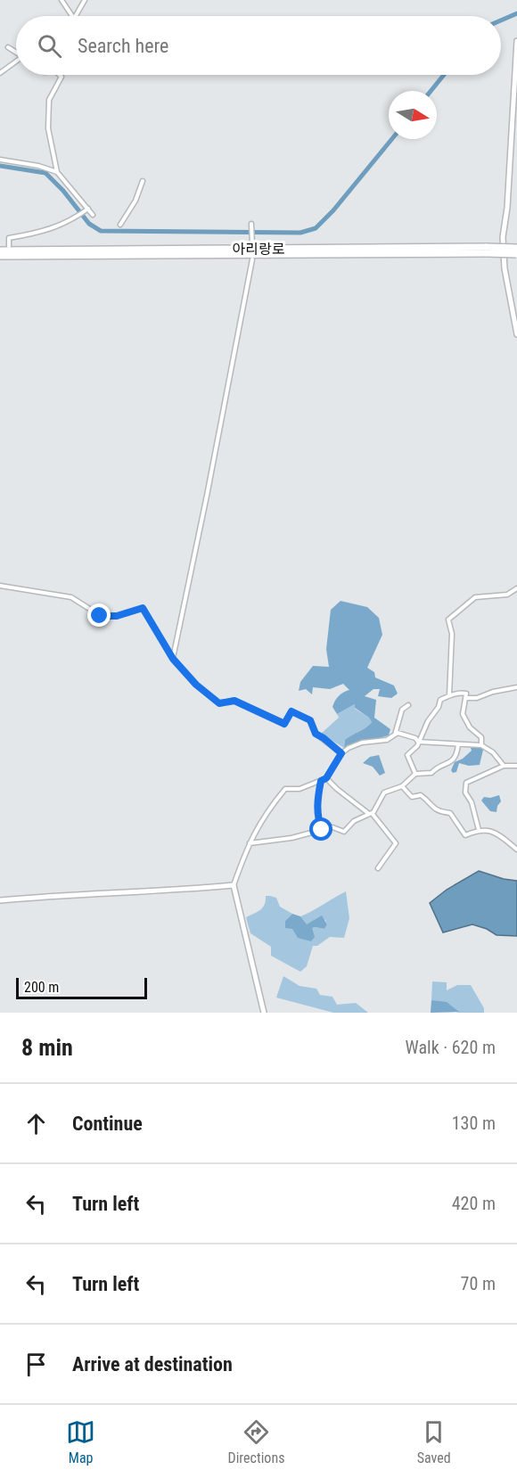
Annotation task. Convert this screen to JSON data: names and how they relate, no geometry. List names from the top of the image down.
{
  "streets": {
    "highway": ["아리랑로"]
  },
  "scale_bar": "200 m",
  "north": "right",
  "page": {
    "search": "Search here",
    "scale": "200 m",
    "heading": ["8 min", "Walk · 620 m"],
    "list": [
      ["Continue", "130 m"],
      ["Turn left", "420 m"],
      ["Turn left", "70 m"],
      "Arrive at destination"
    ],
    "nav": ["Map", "Directions", "Saved"]
  }
}
